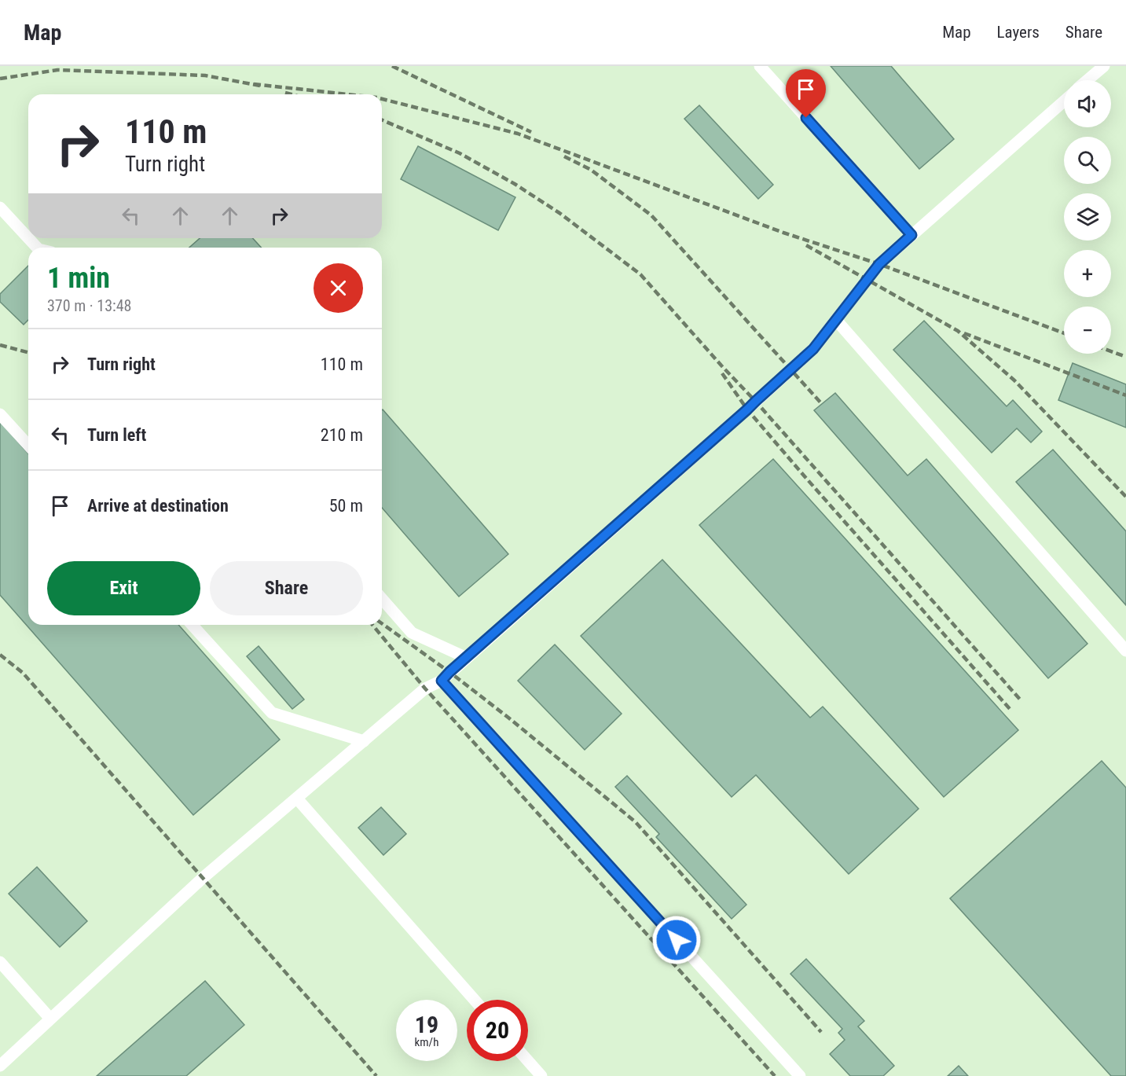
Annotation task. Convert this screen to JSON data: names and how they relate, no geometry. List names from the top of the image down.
{
  "page": {
    "header": "Map",
    "nav": ["Map", "Layers", "Share"],
    "map_buttons": ["+", "−"],
    "turn": ["110 m", "Turn right"],
    "heading": ["1 min", "370 m · 13:48"],
    "list": [
      {
        "name": "Turn right",
        "value": "110 m"
      },
      {
        "name": "Turn left",
        "value": "210 m"
      },
      {
        "name": "Arrive at destination",
        "value": "50 m"
      }
    ],
    "buttons": ["Exit", "Share"],
    "speed": "19 km/h",
    "limit": "20"
  }
}
